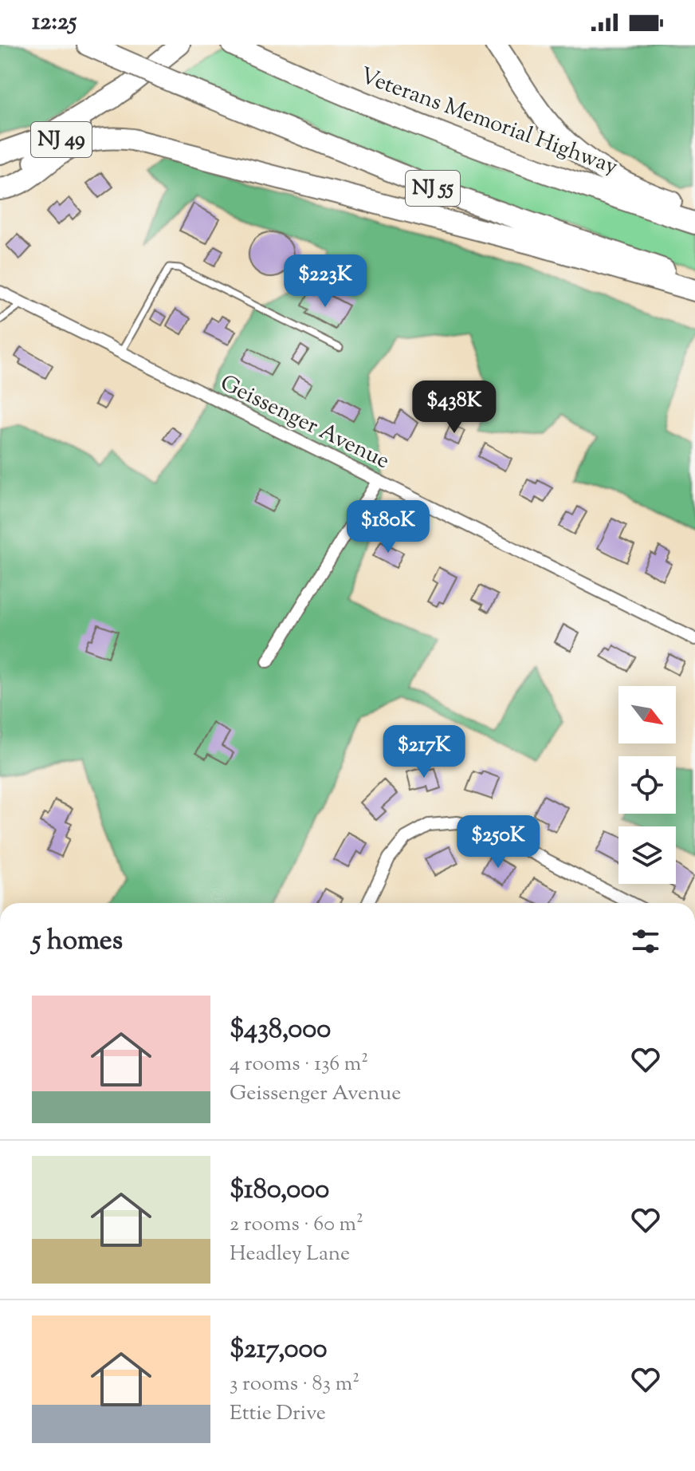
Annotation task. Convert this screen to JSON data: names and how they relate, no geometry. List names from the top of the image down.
{
  "streets": {
    "highway": ["Veterans Memorial Highway", "NJ 49", "NJ 55"],
    "street": ["Geissenger Avenue"]
  },
  "north": "bottom right",
  "page": {
    "status": "12:25",
    "price": [
      "$223K",
      "$438K",
      "$180K",
      "$217K",
      "$250K"
    ],
    "heading": "5 homes",
    "list": [
      {
        "name": "$438,000",
        "note": "4 rooms · 136 m² · Geissenger Avenue"
      },
      {
        "name": "$180,000",
        "note": "2 rooms · 60 m² · Headley Lane"
      },
      {
        "name": "$217,000",
        "note": "3 rooms · 83 m² · Ettie Drive"
      }
    ]
  }
}
